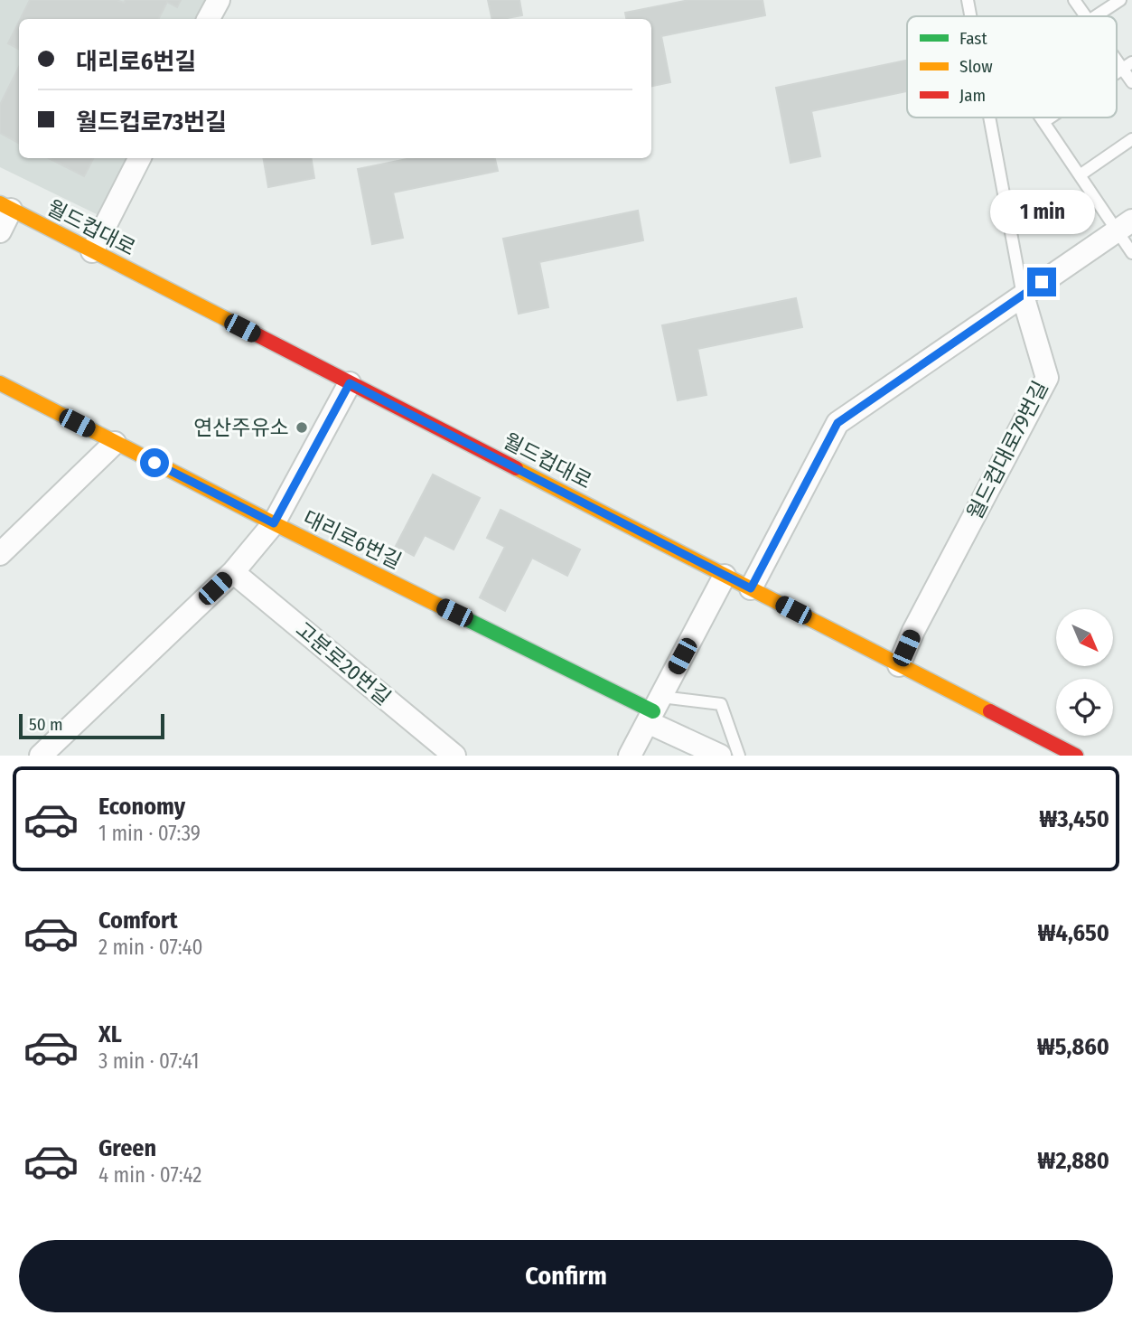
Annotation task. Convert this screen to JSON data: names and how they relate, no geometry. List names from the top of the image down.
{
  "streets": {
    "main road": ["월드컵대로", "대리로6번길"],
    "street": ["월드컵대로79번길", "고분로20번길"]
  },
  "crossings": [
    ["월드컵대로", "월드컵대로79번길"]
  ],
  "places": ["연산주유소"],
  "legend": ["Fast", "Slow", "Jam"],
  "scale_bar": "50 m",
  "north": "bottom right",
  "page": {
    "banner": ["대리로6번길", "월드컵로73번길"],
    "bubble": "1 min",
    "scale": "50 m",
    "list": [
      {
        "name": "Economy",
        "note": "1 min · 07:39",
        "value": "₩3,450"
      },
      {
        "name": "Comfort",
        "note": "2 min · 07:40",
        "value": "₩4,650"
      },
      {
        "name": "XL",
        "note": "3 min · 07:41",
        "value": "₩5,860"
      },
      {
        "name": "Green",
        "note": "4 min · 07:42",
        "value": "₩2,880"
      }
    ],
    "buttons": "Confirm"
  }
}
